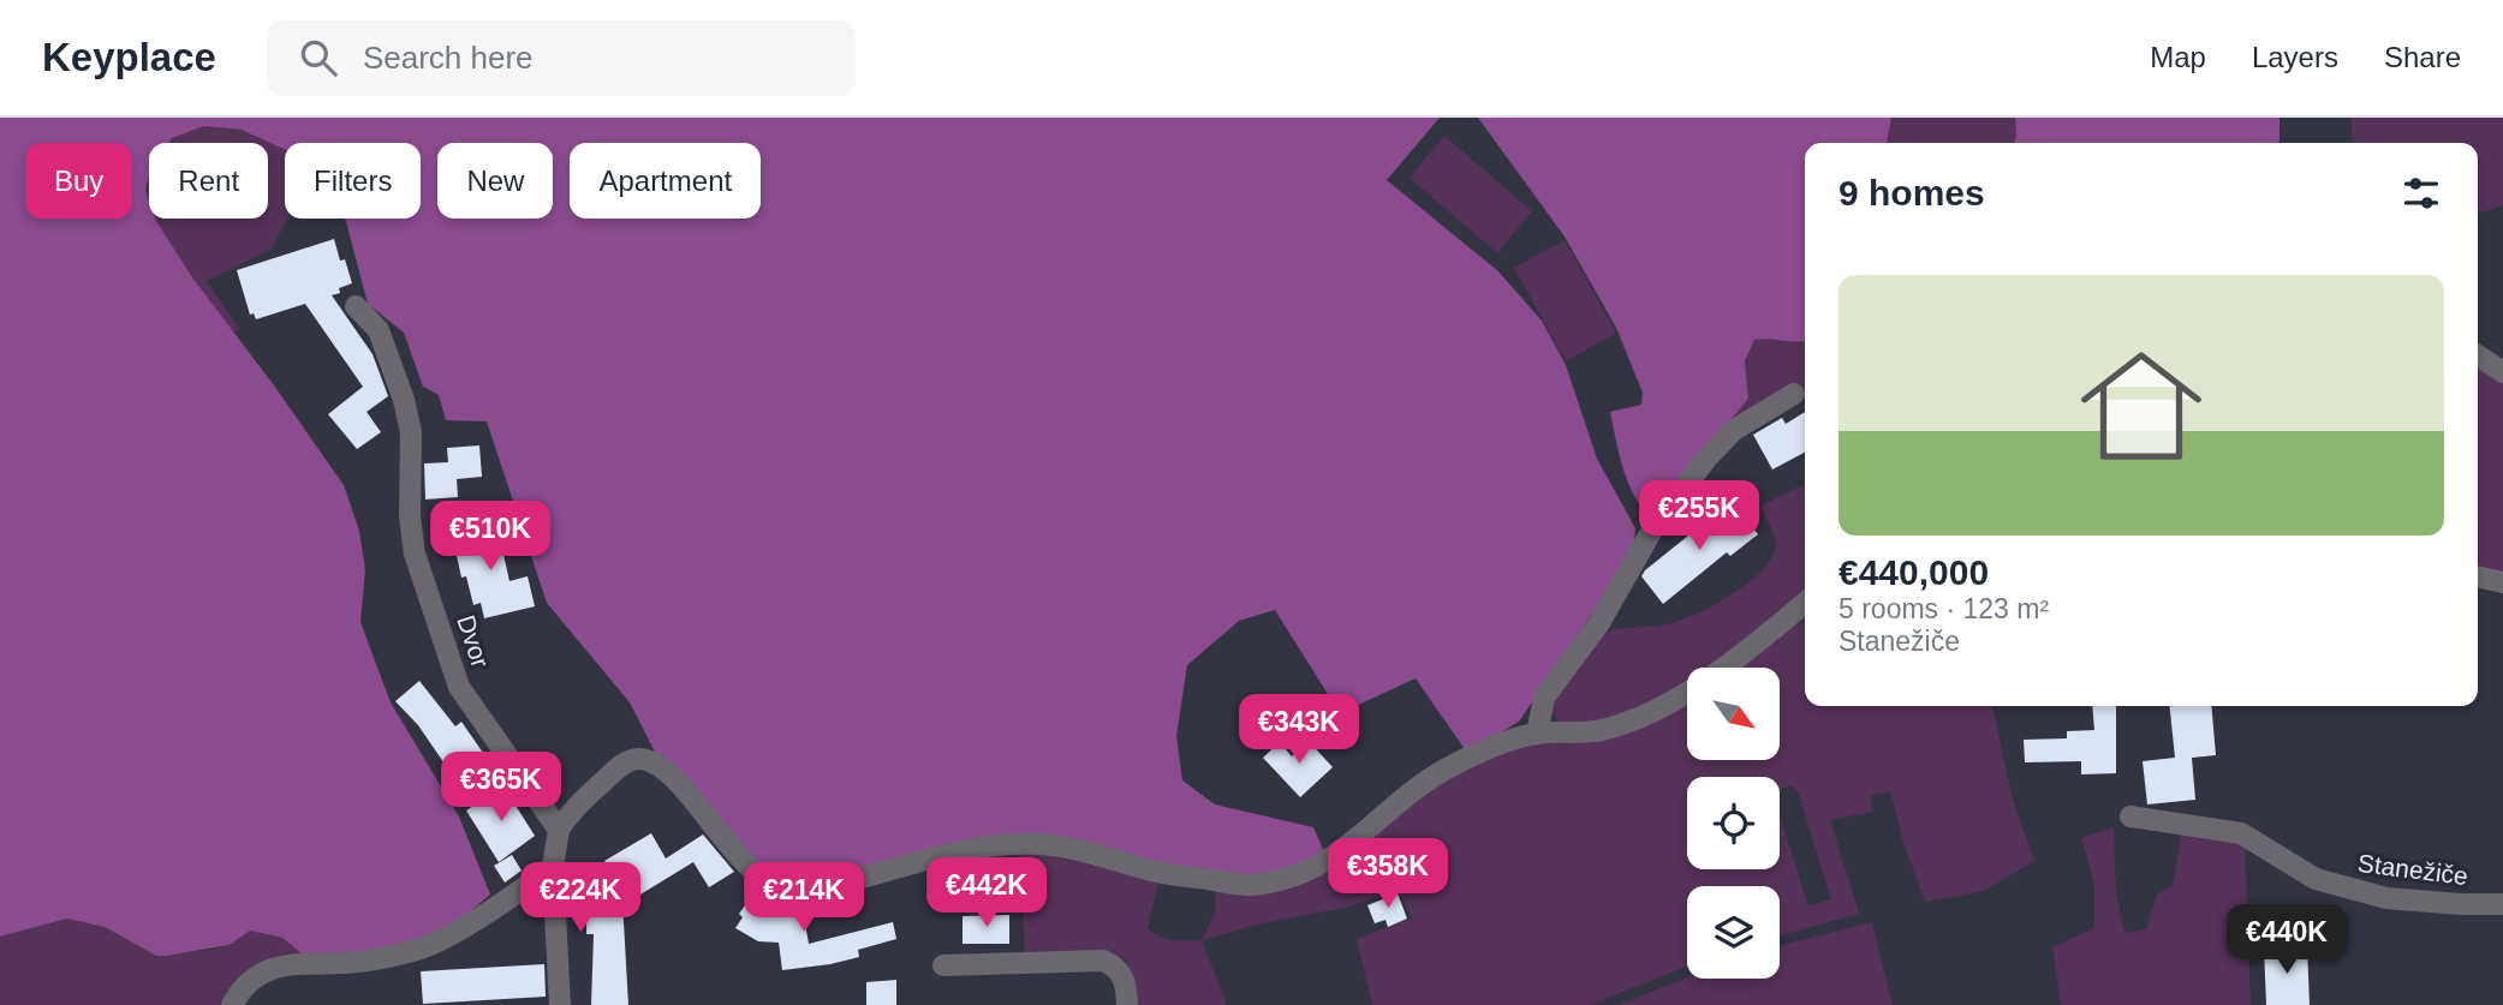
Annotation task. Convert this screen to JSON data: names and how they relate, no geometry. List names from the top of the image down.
{
  "streets": {
    "street": ["Dvor", "Stanežiče"]
  },
  "north": "bottom right",
  "page": {
    "header": "Keyplace",
    "search": "Search here",
    "nav": ["Map", "Layers", "Share"],
    "chip": [
      "Buy",
      "Rent",
      "Filters",
      "New",
      "Apartment"
    ],
    "heading": "9 homes",
    "list": [
      {
        "name": "€440,000",
        "note": "5 rooms · 123 m² · Stanežiče"
      }
    ],
    "price": [
      "€255K",
      "€510K",
      "€343K",
      "€365K",
      "€358K",
      "€442K",
      "€224K",
      "€214K",
      "€440K"
    ]
  }
}
